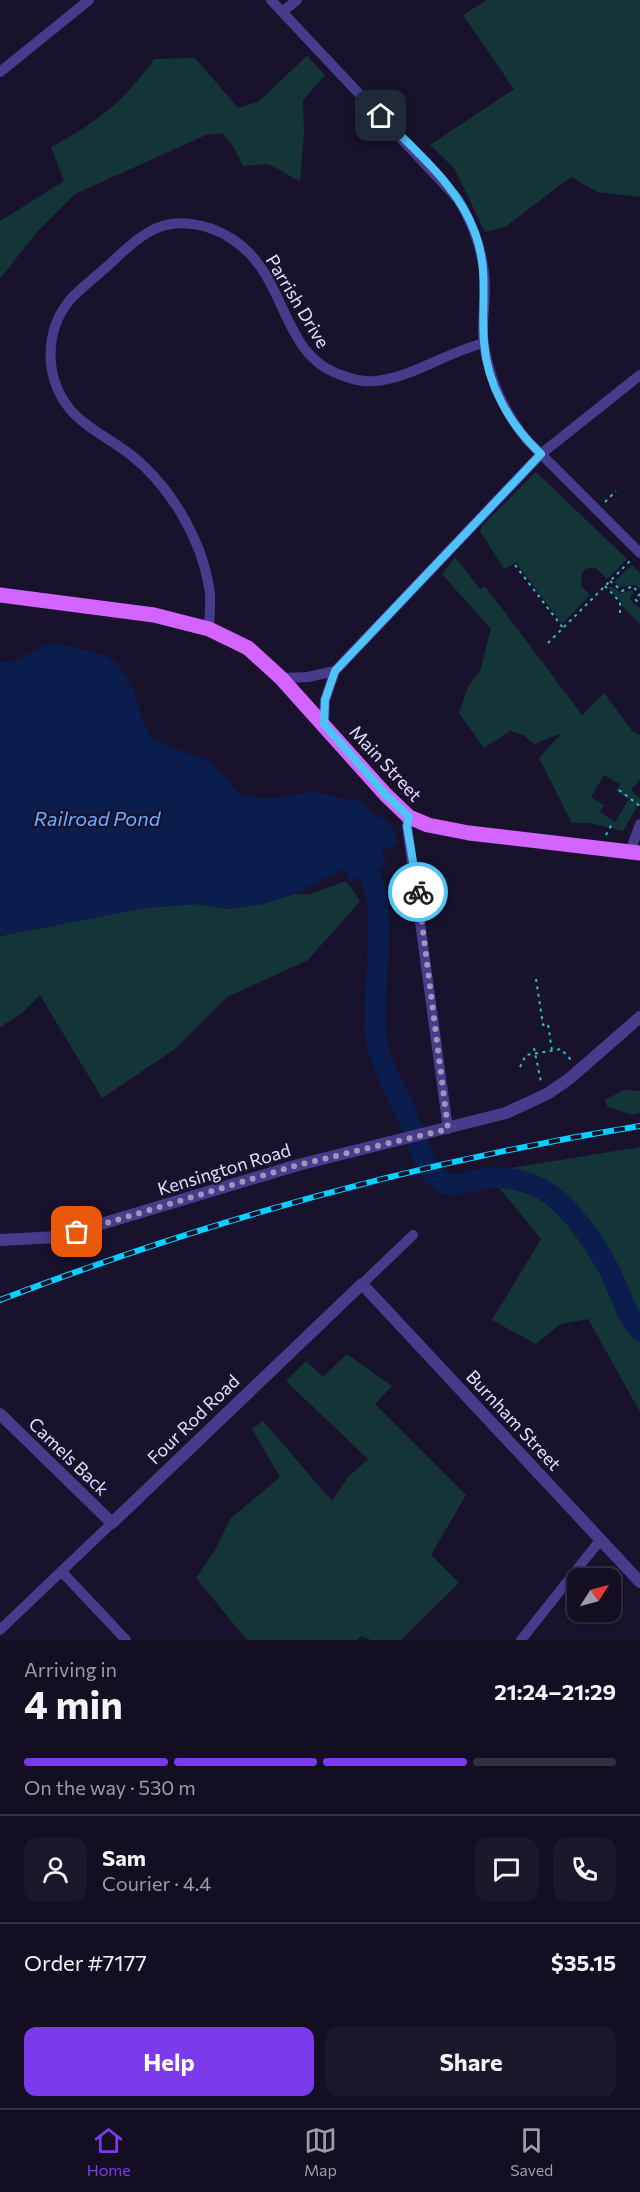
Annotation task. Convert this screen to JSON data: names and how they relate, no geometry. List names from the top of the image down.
{
  "streets": {
    "main road": ["Main Street"],
    "street": [
      "Parrish Drive",
      "Kensington Road",
      "Four Rod Road",
      "Burnham Street",
      "Camels Back"
    ]
  },
  "crossings": [
    ["Parrish Drive", "Main Street"],
    ["Four Rod Road", "Burnham Street"],
    ["Four Rod Road", "Camels Back"]
  ],
  "water": ["Railroad Pond"],
  "north": "top right",
  "page": {
    "heading": ["4 min", "Arriving in", "21:24–21:29"],
    "panel": [
      "Sam",
      "Courier · 4.4",
      "Order #7177",
      "$35.15"
    ],
    "bar": "On the way · 530 m",
    "buttons": ["Help", "Share"],
    "tabs": ["Home", "Map", "Saved"]
  }
}
